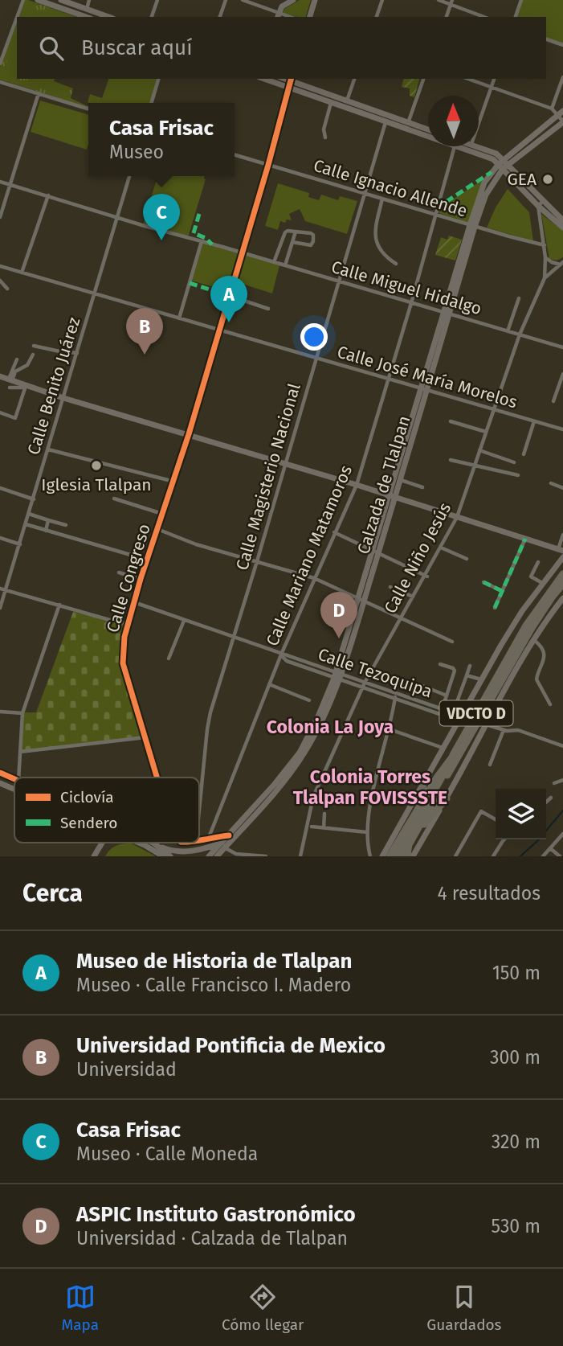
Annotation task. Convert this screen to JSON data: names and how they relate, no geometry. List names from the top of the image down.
{
  "streets": {
    "highway": ["VDCTO D"],
    "main road": ["Calzada de Tlalpan"],
    "street": [
      "Calle Ignacio Allende",
      "Calle Miguel Hidalgo",
      "Calle José María Morelos",
      "Calle Benito Juárez",
      "Calle Magisterio Nacional",
      "Calle Mariano Matamoros",
      "Calle Niño Jesús",
      "Calle Congreso",
      "Calle Tezoquipa"
    ]
  },
  "crossings": [
    ["Calle Ignacio Allende", "Calle Magisterio Nacional"],
    ["Calle Ignacio Allende", "Calzada de Tlalpan"],
    ["Calle Ignacio Allende", "Calle Mariano Matamoros"],
    ["Calle Ignacio Allende", "Calle Niño Jesús"],
    ["Calle Ignacio Allende", "Calle Congreso"],
    ["Calle Miguel Hidalgo", "Calle Benito Juárez"],
    ["Calle Miguel Hidalgo", "Calle Magisterio Nacional"],
    ["Calle Miguel Hidalgo", "Calzada de Tlalpan"],
    ["Calle Miguel Hidalgo", "Calle Mariano Matamoros"],
    ["Calle Miguel Hidalgo", "Calle Niño Jesús"],
    ["Calle Miguel Hidalgo", "Calle Congreso"],
    ["Calle José María Morelos", "Calle Benito Juárez"],
    ["Calle José María Morelos", "Calle Magisterio Nacional"],
    ["Calle José María Morelos", "Calzada de Tlalpan"],
    ["Calle José María Morelos", "Calle Mariano Matamoros"],
    ["Calle José María Morelos", "Calle Niño Jesús"],
    ["Calle José María Morelos", "Calle Congreso"],
    ["Calle Magisterio Nacional", "Calle Tezoquipa"],
    ["Calzada de Tlalpan", "Calle Tezoquipa"],
    ["Calle Mariano Matamoros", "Calle Tezoquipa"],
    ["Calle Niño Jesús", "Calle Tezoquipa"],
    ["Calle Congreso", "Calle Tezoquipa"]
  ],
  "districts": ["Colonia La Joya", "Colonia Torres Tlalpan FOVISSSTE"],
  "places": ["GEA", "Iglesia Tlalpan"],
  "legend": ["Ciclovía", "Sendero"],
  "north": "top",
  "page": {
    "search": "Buscar aquí",
    "popup": ["Casa Frisac", "Museo"],
    "pins": [
      "C",
      "A",
      "B",
      "D"
    ],
    "heading": ["Cerca", "4 resultados"],
    "list": [
      {
        "mark": "A",
        "name": "Museo de Historia de Tlalpan",
        "note": "Museo · Calle Francisco I. Madero",
        "value": "150 m"
      },
      {
        "mark": "B",
        "name": "Universidad Pontificia de Mexico",
        "note": "Universidad",
        "value": "300 m"
      },
      {
        "mark": "C",
        "name": "Casa Frisac",
        "note": "Museo · Calle Moneda",
        "value": "320 m"
      },
      {
        "mark": "D",
        "name": "ASPIC Instituto Gastronómico",
        "note": "Universidad · Calzada de Tlalpan",
        "value": "530 m"
      }
    ],
    "nav": ["Mapa", "Cómo llegar", "Guardados"]
  }
}
